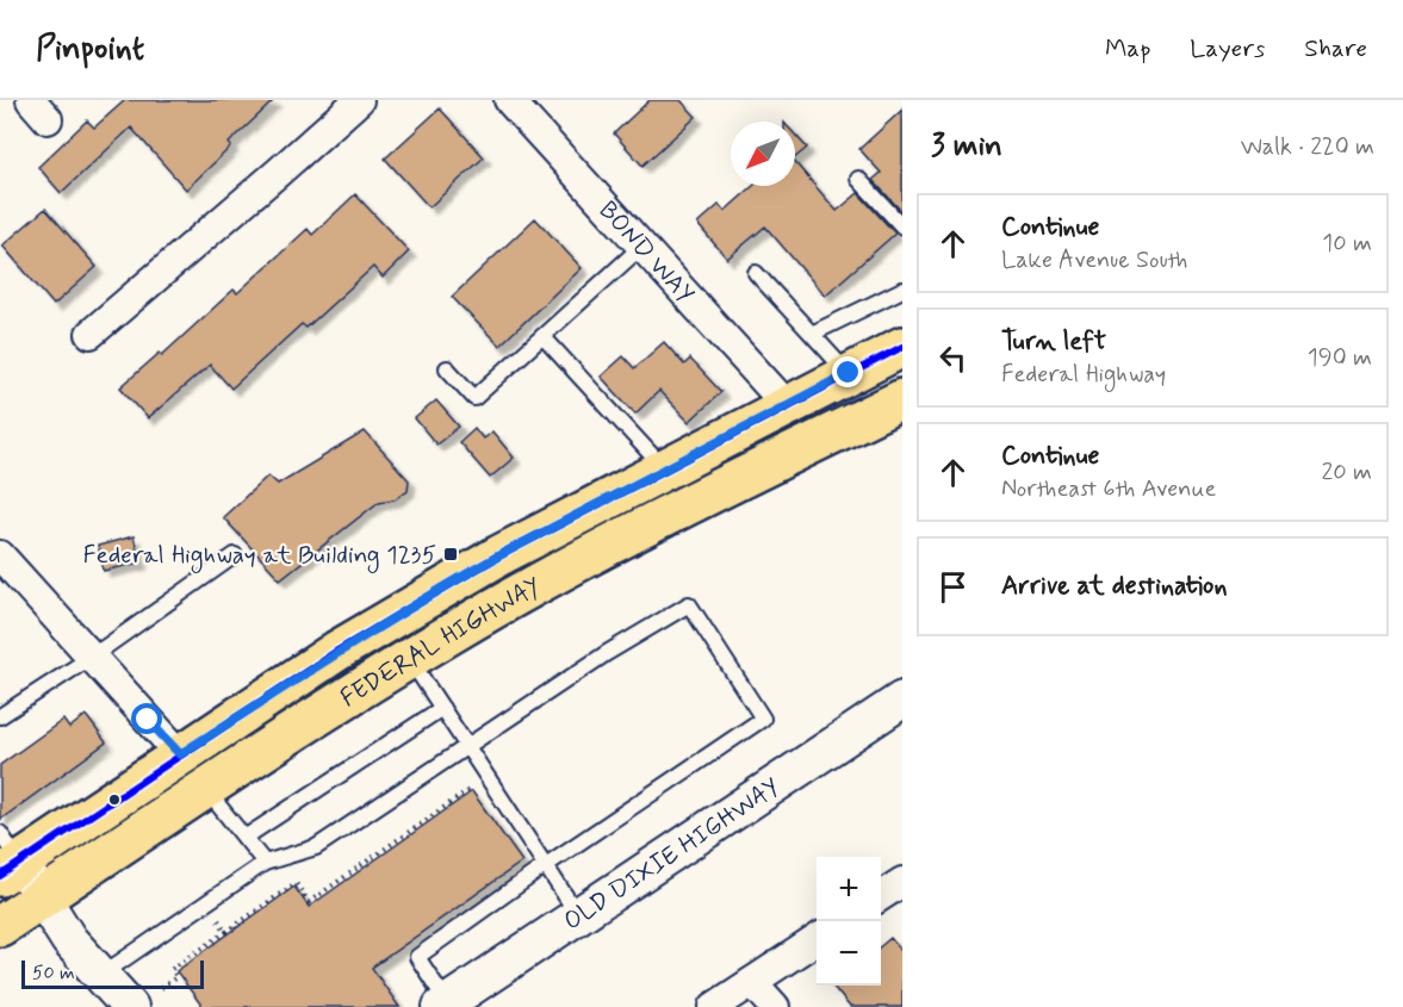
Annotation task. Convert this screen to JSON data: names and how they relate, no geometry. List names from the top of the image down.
{
  "streets": {
    "main road": ["FEDERAL HIGHWAY"],
    "street": ["BOND WAY", "OLD DIXIE HIGHWAY"]
  },
  "crossings": [
    ["BOND WAY", "FEDERAL HIGHWAY"]
  ],
  "places": {
    "transit": ["Federal Highway at Building 1235"]
  },
  "scale_bar": "50 m",
  "north": "bottom left",
  "page": {
    "header": "Pinpoint",
    "nav": ["Map", "Layers", "Share"],
    "heading": ["3 min", "Walk · 220 m"],
    "list": [
      ["Continue", "Lake Avenue South", "10 m"],
      ["Turn left", "Federal Highway", "190 m"],
      ["Continue", "Northeast 6th Avenue", "20 m"],
      "Arrive at destination"
    ],
    "map_buttons": ["+", "−"],
    "scale": "50 m"
  }
}
